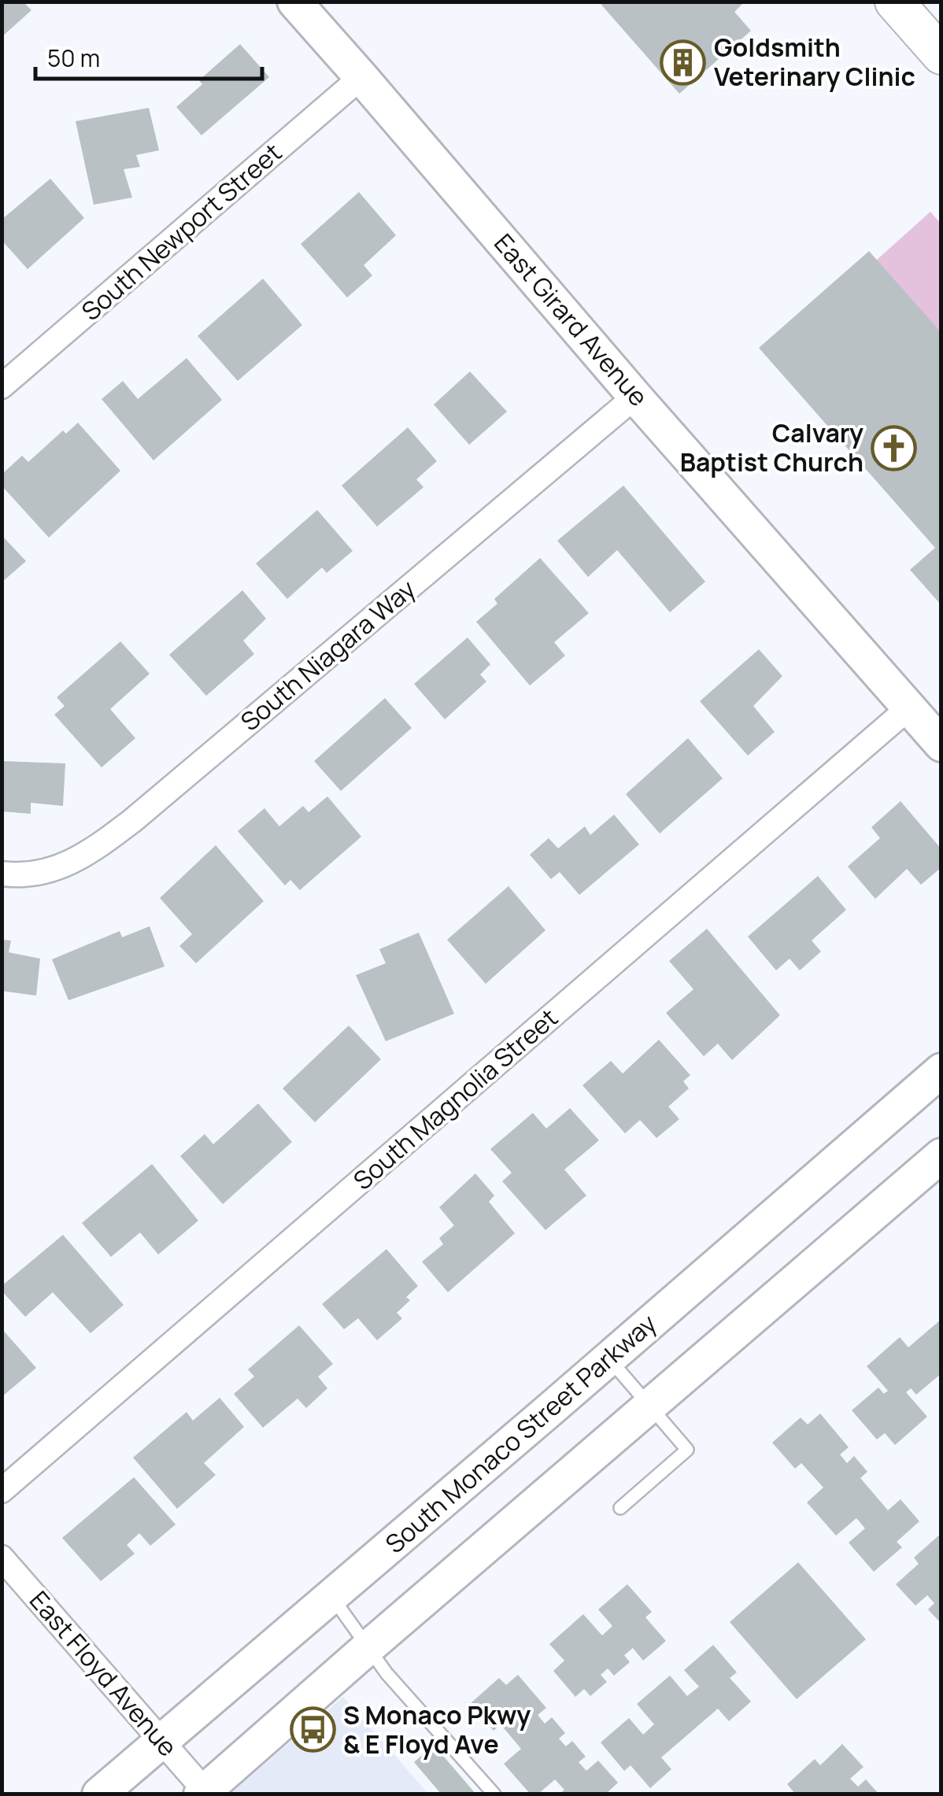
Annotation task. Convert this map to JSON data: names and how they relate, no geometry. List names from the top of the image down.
{
  "streets": {
    "main road": ["East Girard Avenue", "South Monaco Street Parkway"],
    "street": [
      "South Newport Street",
      "South Niagara Way",
      "South Magnolia Street",
      "East Floyd Avenue"
    ]
  },
  "crossings": [
    ["South Newport Street", "East Girard Avenue"],
    ["East Girard Avenue", "South Niagara Way"],
    ["East Girard Avenue", "South Magnolia Street"],
    ["South Monaco Street Parkway", "East Floyd Avenue"]
  ],
  "places": {
    "building": ["Goldsmith Veterinary Clinic"],
    "church": ["Calvary Baptist Church"],
    "bus stop": ["S Monaco Pkwy & E Floyd Ave"]
  },
  "scale_bar": "50 m"
}
